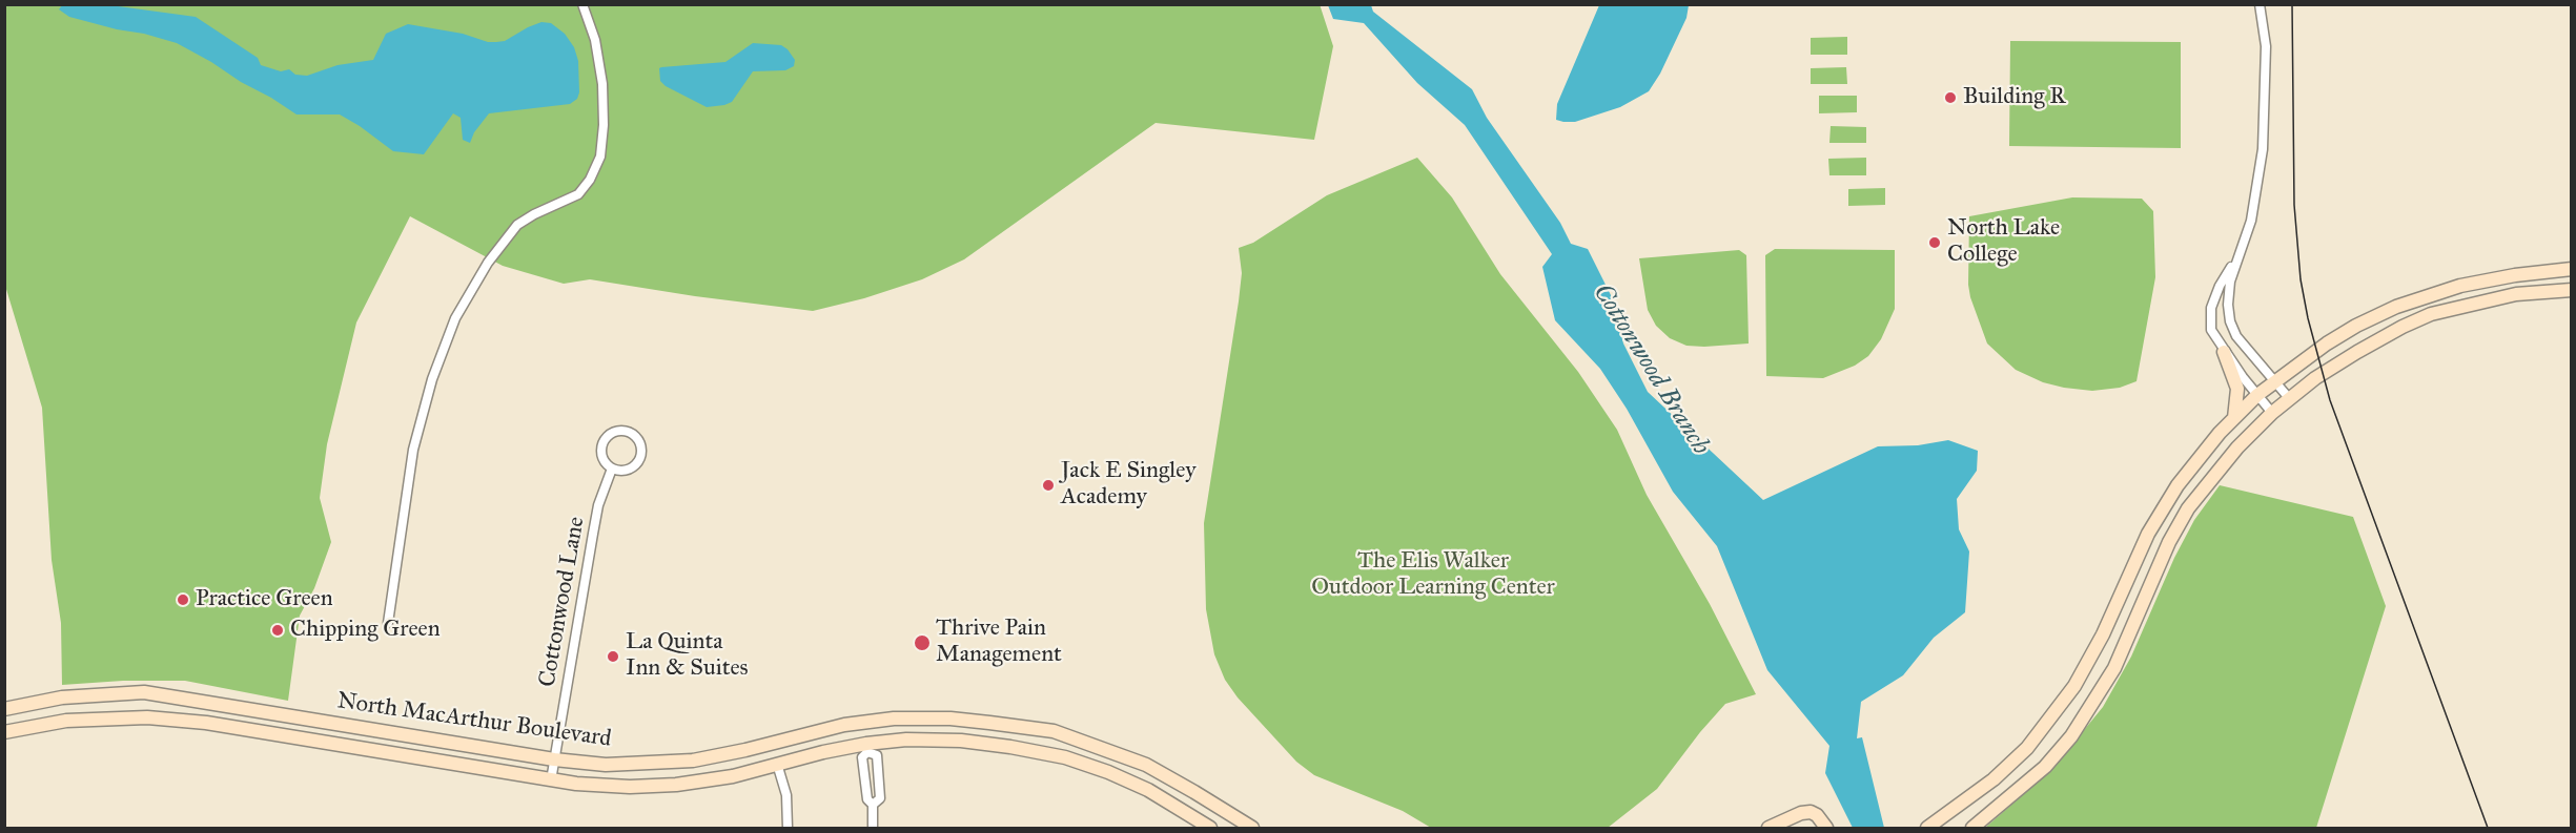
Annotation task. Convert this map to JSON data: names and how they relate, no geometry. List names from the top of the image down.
{
  "streets": {
    "main road": ["North MacArthur Boulevard"],
    "street": ["Cottonwood Lane"]
  },
  "crossings": [
    ["Cottonwood Lane", "North MacArthur Boulevard"]
  ],
  "water": ["Cottonwood Branch"],
  "parks": ["The Elis Walker Outdoor Learning Center"],
  "places": [
    "Building R",
    "North Lake College",
    "Jack E Singley Academy",
    "Practice Green",
    "Chipping Green",
    "Thrive Pain Management",
    "La Quinta Inn & Suites"
  ]
}
